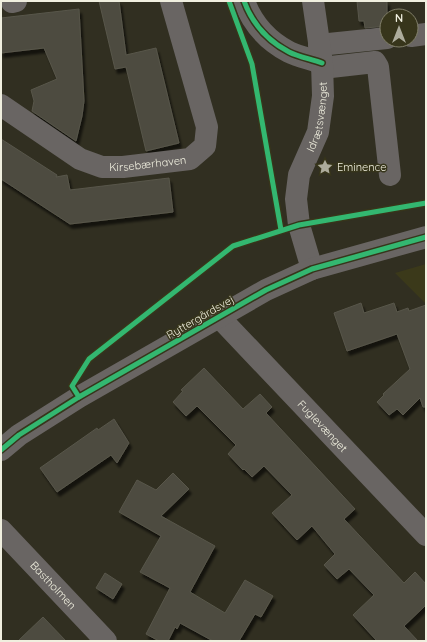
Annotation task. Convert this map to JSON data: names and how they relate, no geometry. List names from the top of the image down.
{
  "streets": {
    "street": [
      "Idrætsvænget",
      "Kirsebærhaven",
      "Ryttergårdsvej",
      "Fuglevænget",
      "Bastholmen"
    ]
  },
  "crossings": [
    ["Idrætsvænget", "Ryttergårdsvej"],
    ["Ryttergårdsvej", "Fuglevænget"]
  ],
  "places": {
    "place": ["Eminence"]
  },
  "north": "top"
}
